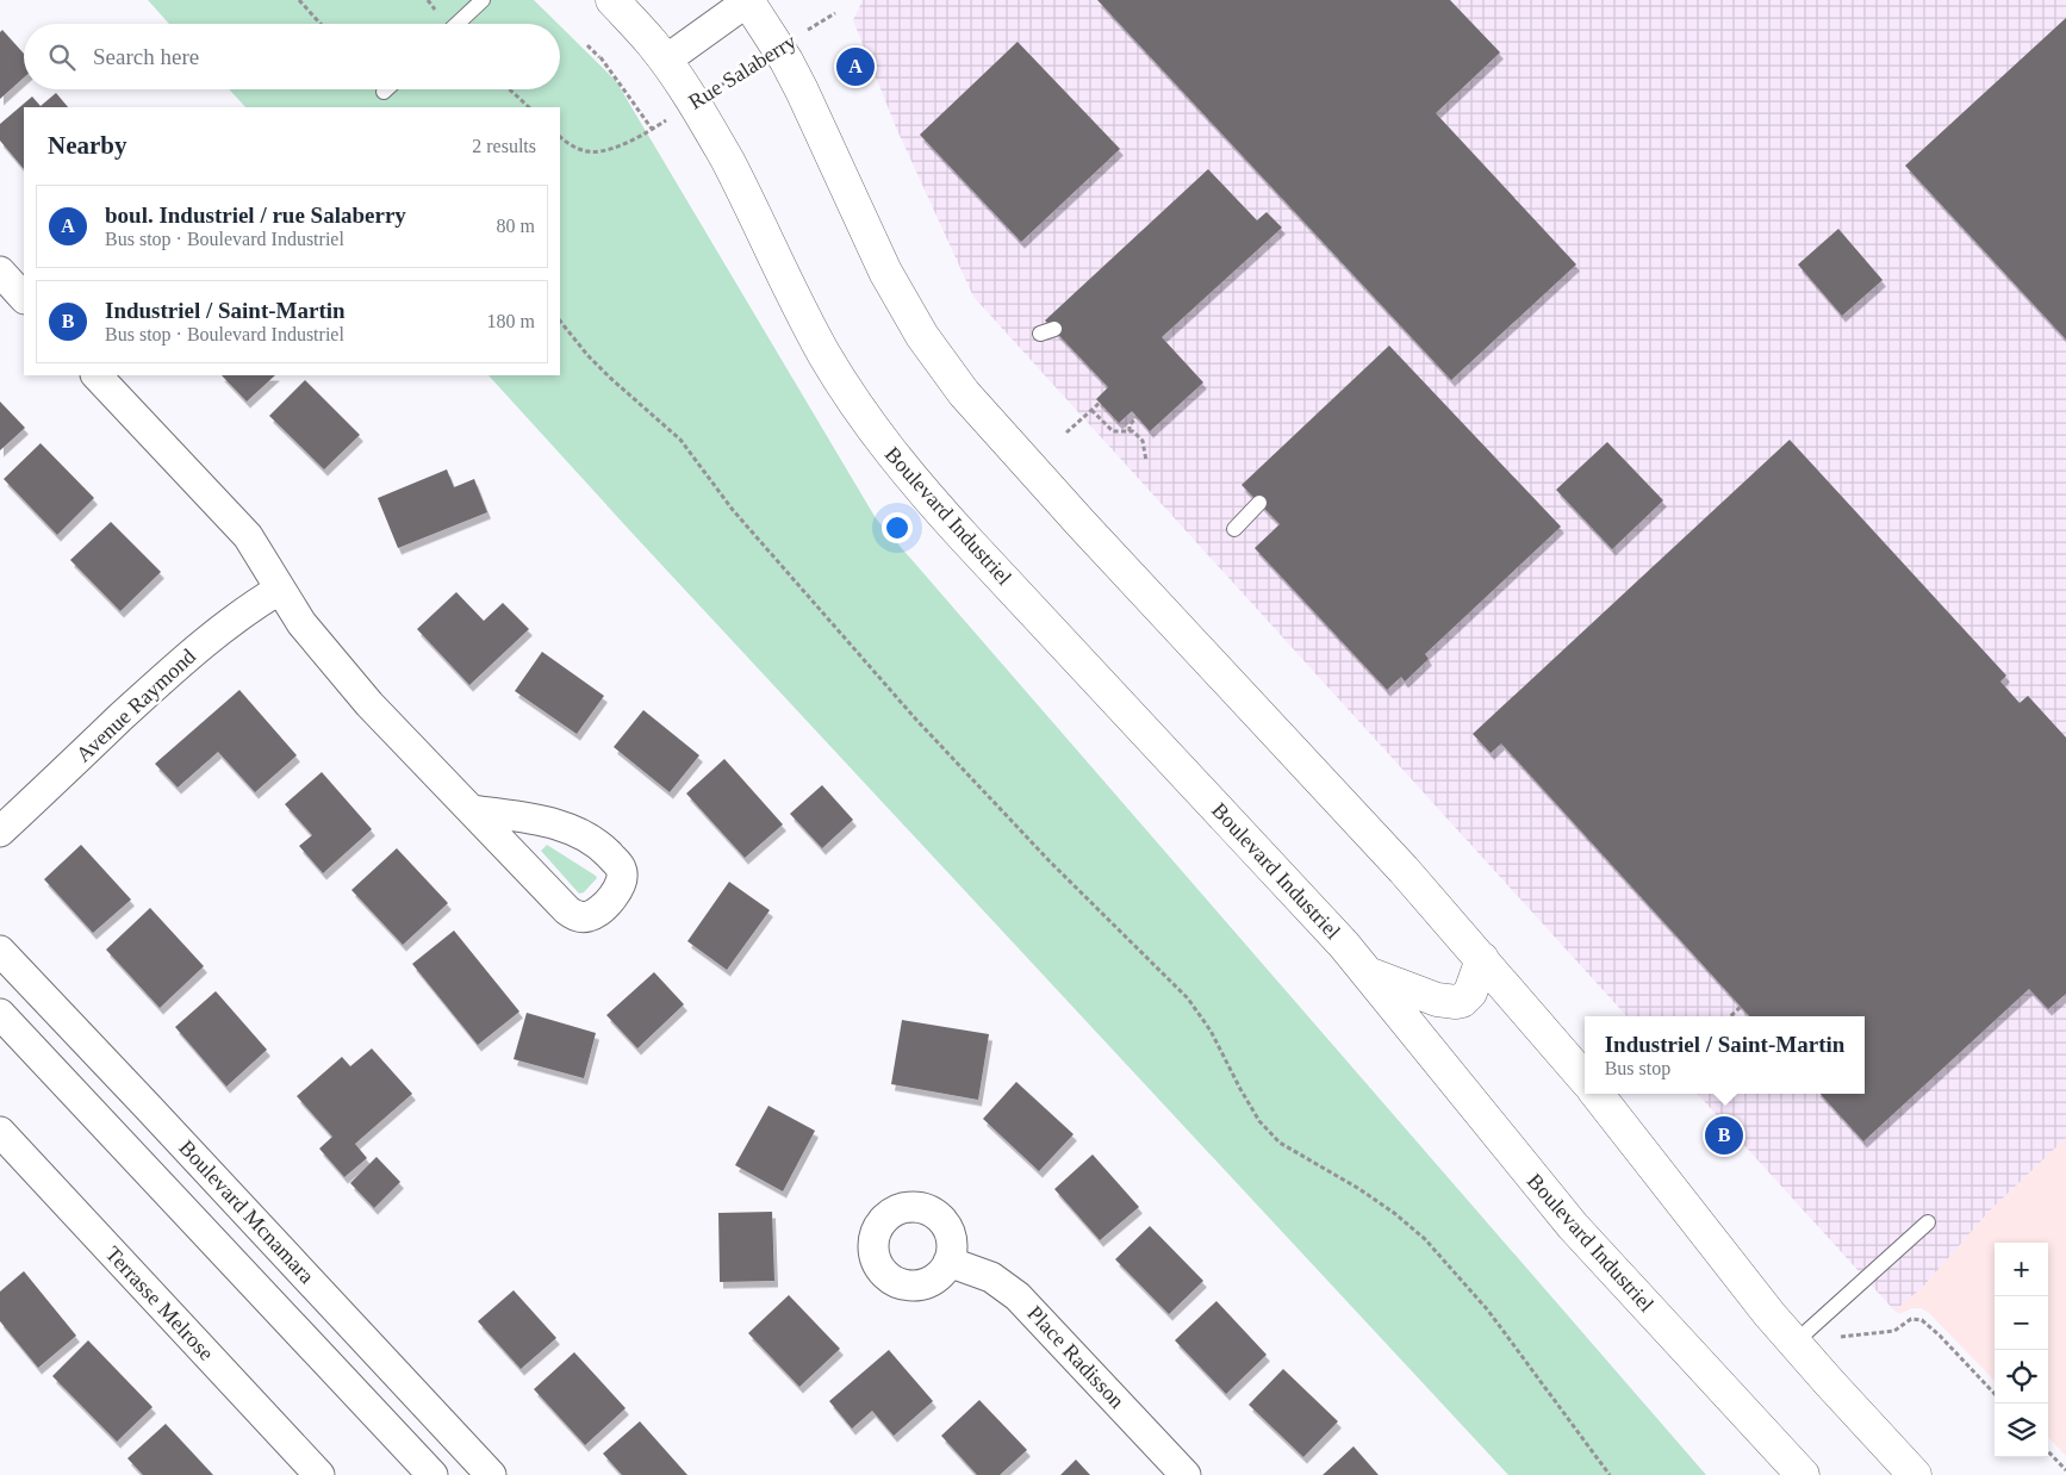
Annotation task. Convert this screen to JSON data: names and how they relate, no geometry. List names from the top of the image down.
{
  "streets": {
    "street": [
      "Boulevard Industriel",
      "Avenue Raymond",
      "Boulevard Mcnamara",
      "Terrasse Melrose",
      "Place Radisson"
    ],
    "path": ["Rue Salaberry"]
  },
  "crossings": [
    ["Rue Salaberry", "Boulevard Industriel"]
  ],
  "page": {
    "search": "Search here",
    "pins": ["A", "B"],
    "heading": ["Nearby", "2 results"],
    "list": [
      {
        "mark": "A",
        "name": "boul. Industriel / rue Salaberry",
        "note": "Bus stop · Boulevard Industriel",
        "value": "80 m"
      },
      {
        "mark": "B",
        "name": "Industriel / Saint-Martin",
        "note": "Bus stop · Boulevard Industriel",
        "value": "180 m"
      }
    ],
    "popup": ["Industriel / Saint-Martin", "Bus stop"],
    "map_buttons": ["+", "−"]
  }
}
